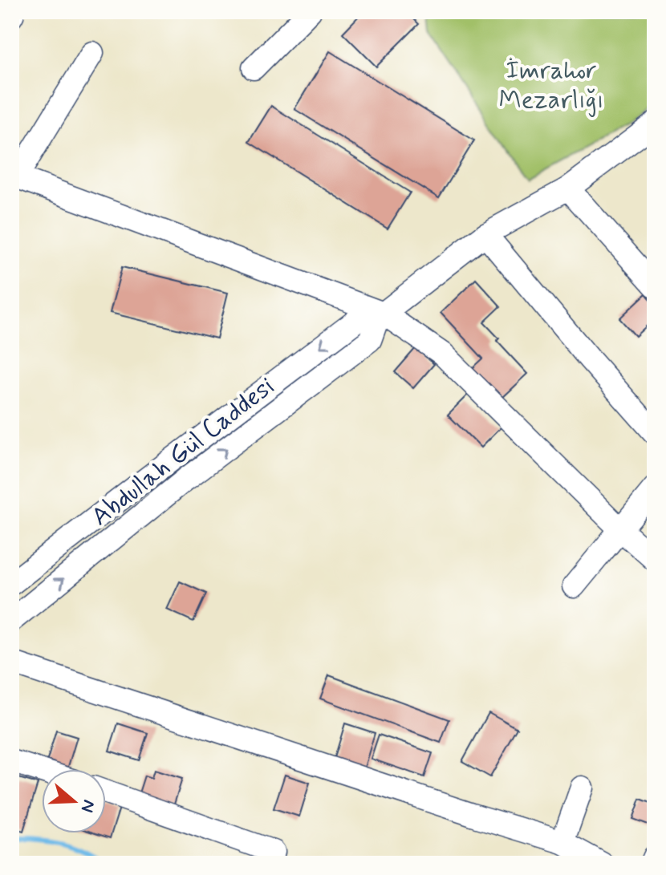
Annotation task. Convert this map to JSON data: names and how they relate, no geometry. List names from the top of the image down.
{
  "streets": {
    "street": ["Abdullah Gül Caddesi"]
  },
  "parks": ["İmrahor Mezarlığı"],
  "north": "right"
}
